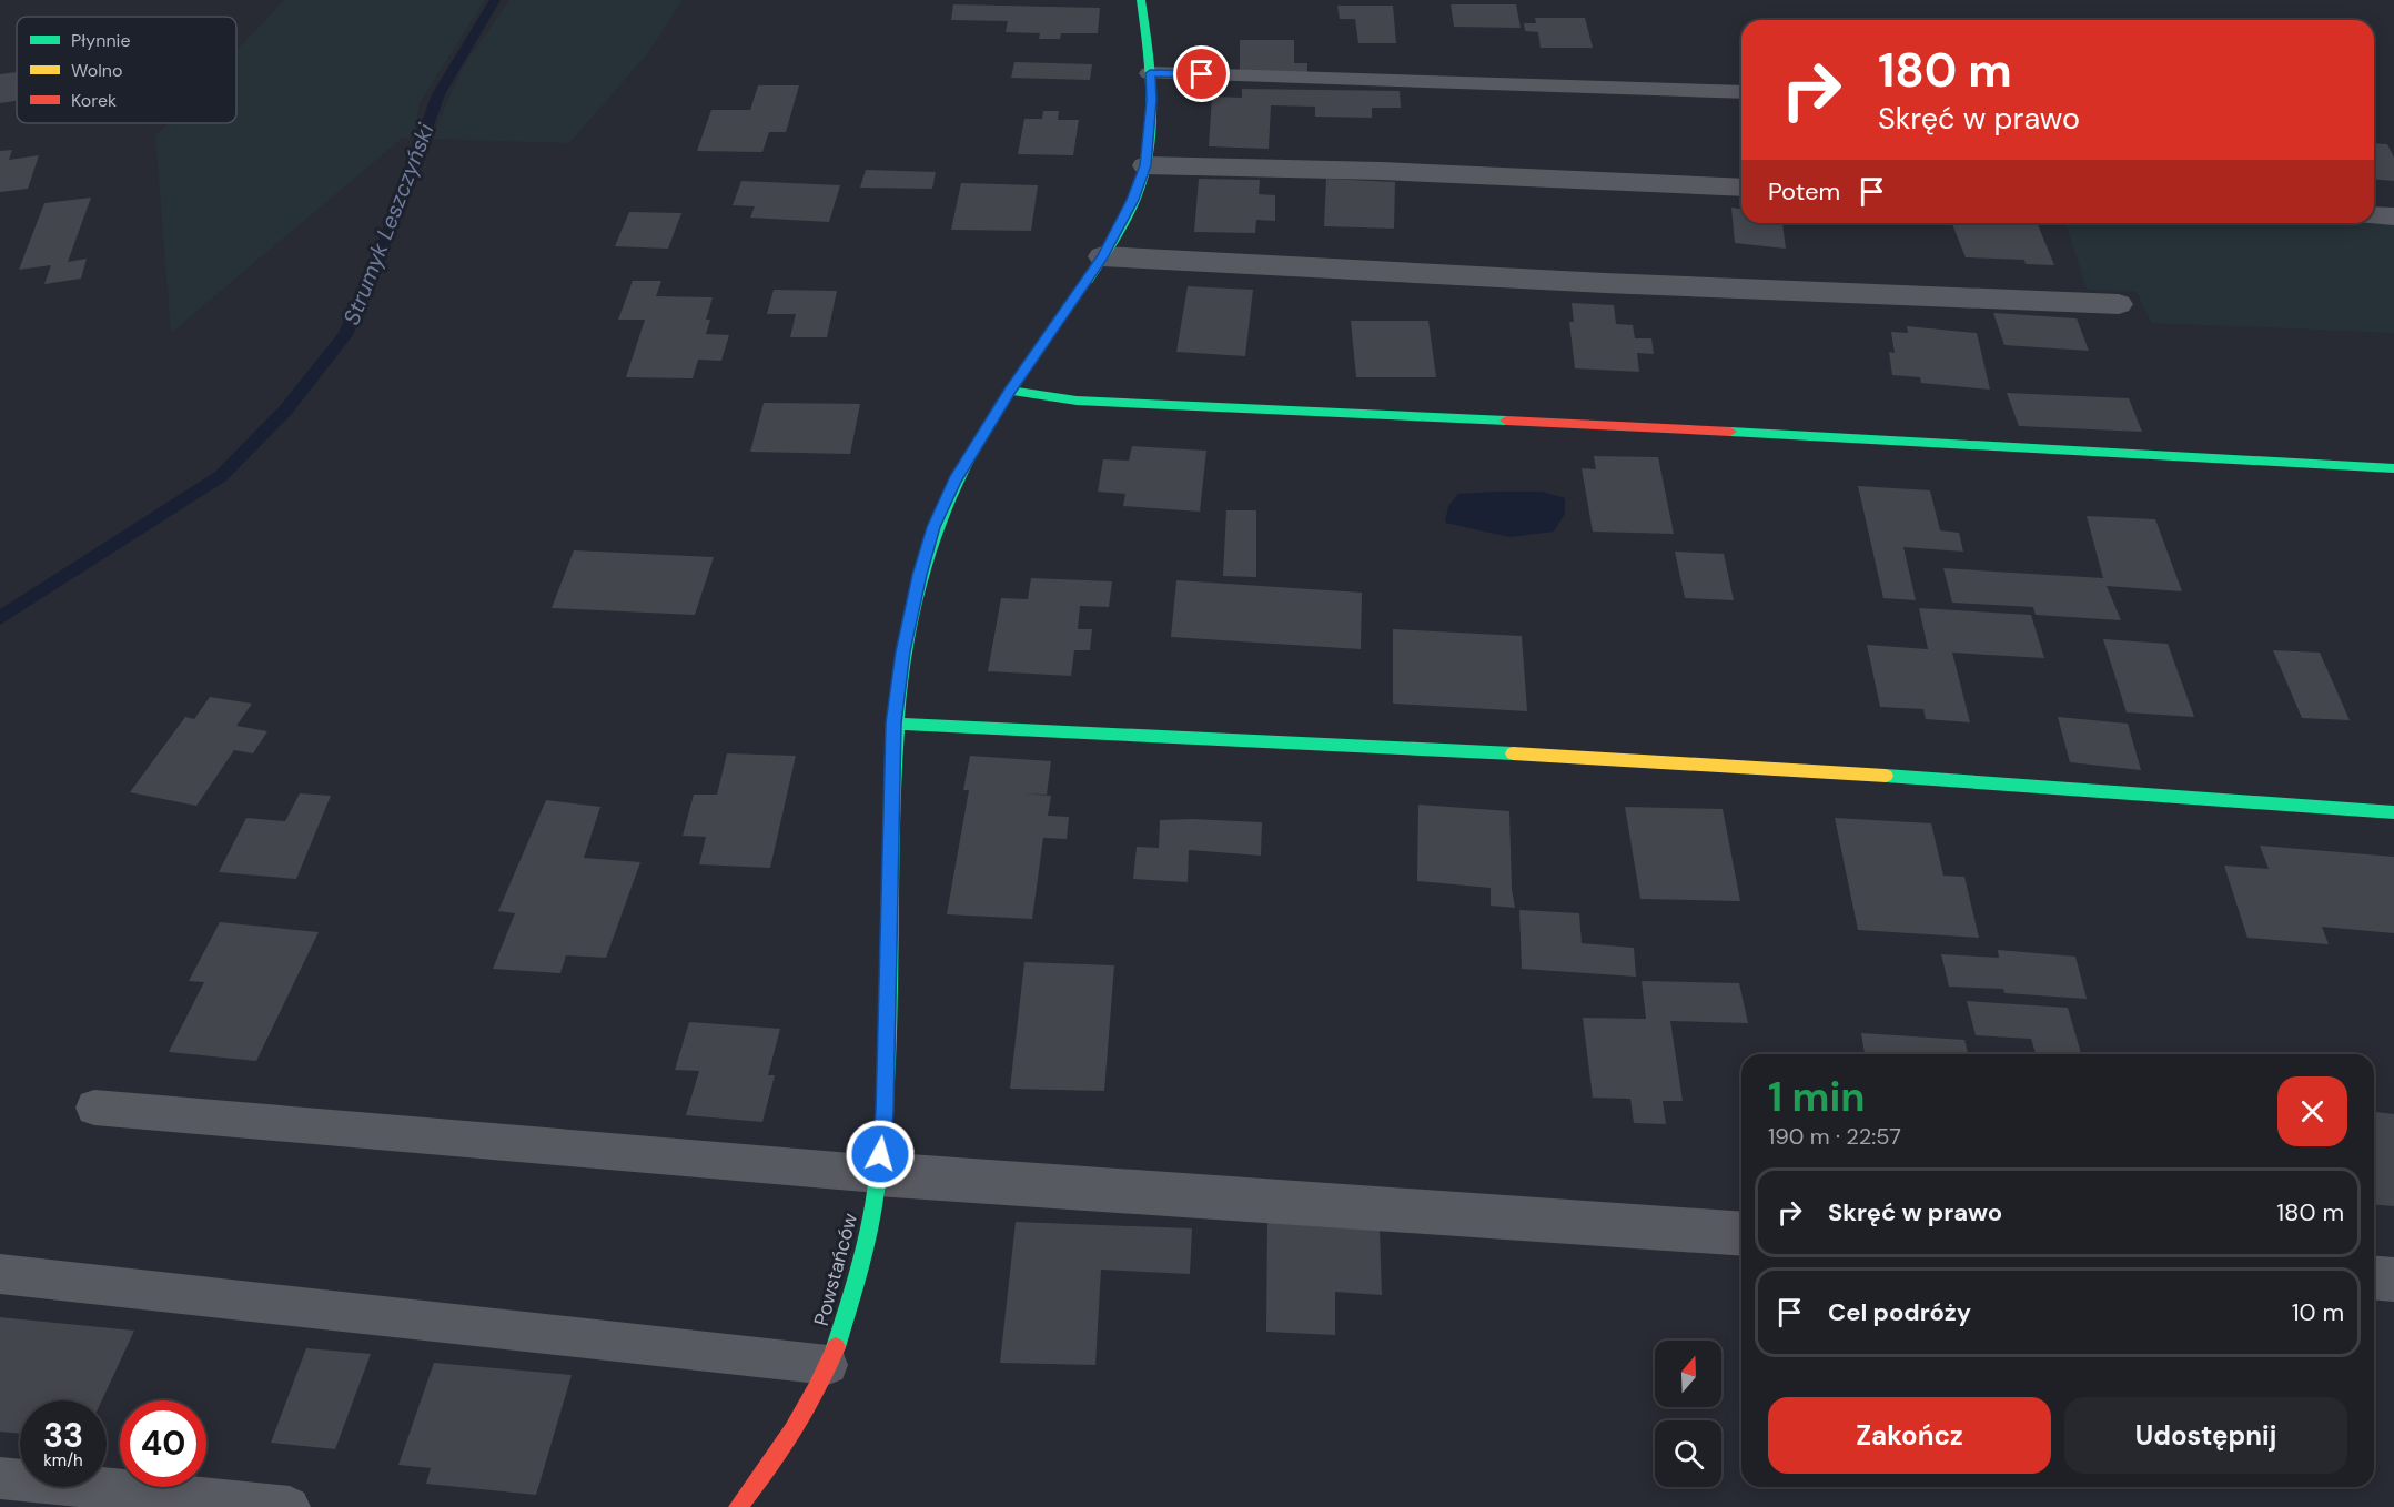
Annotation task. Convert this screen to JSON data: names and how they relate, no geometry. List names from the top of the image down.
{
  "streets": {
    "street": ["Powstańców"]
  },
  "water": ["Strumyk Leszczyński"],
  "legend": ["Płynnie", "Wolno", "Korek"],
  "north": "top",
  "page": {
    "turn": ["180 m", "Skręć w prawo"],
    "then": "Potem",
    "heading": ["1 min", "190 m · 22:57"],
    "list": [
      {
        "name": "Skręć w prawo",
        "value": "180 m"
      },
      {
        "name": "Cel podróży",
        "value": "10 m"
      }
    ],
    "buttons": ["Zakończ", "Udostępnij"],
    "speed": "33 km/h",
    "limit": "40"
  }
}
